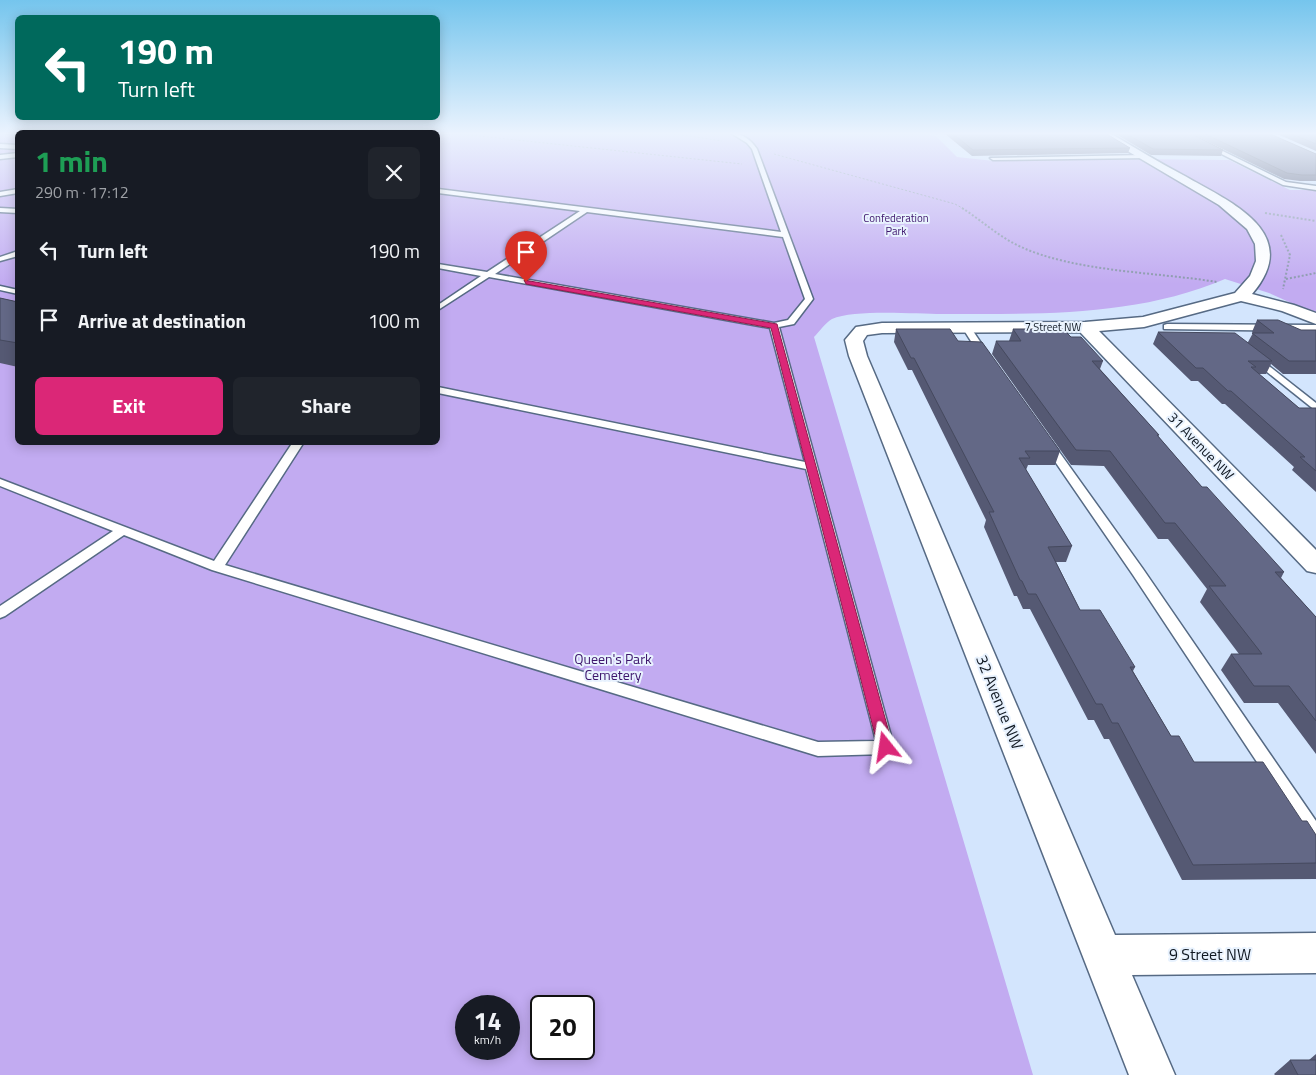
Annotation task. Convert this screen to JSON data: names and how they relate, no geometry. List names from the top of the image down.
{
  "streets": {
    "street": [
      "7 Street NW",
      "31 Avenue NW",
      "32 Avenue NW",
      "9 Street NW"
    ]
  },
  "crossings": [
    ["7 Street NW", "31 Avenue NW"],
    ["7 Street NW", "32 Avenue NW"],
    ["32 Avenue NW", "9 Street NW"]
  ],
  "parks": ["Confederation Park", "Queen's Park Cemetery"],
  "page": {
    "turn": ["190 m", "Turn left"],
    "heading": ["1 min", "290 m · 17:12"],
    "list": [
      {
        "name": "Turn left",
        "value": "190 m"
      },
      {
        "name": "Arrive at destination",
        "value": "100 m"
      }
    ],
    "buttons": ["Exit", "Share"],
    "speed": "14 km/h",
    "limit": "20"
  }
}
